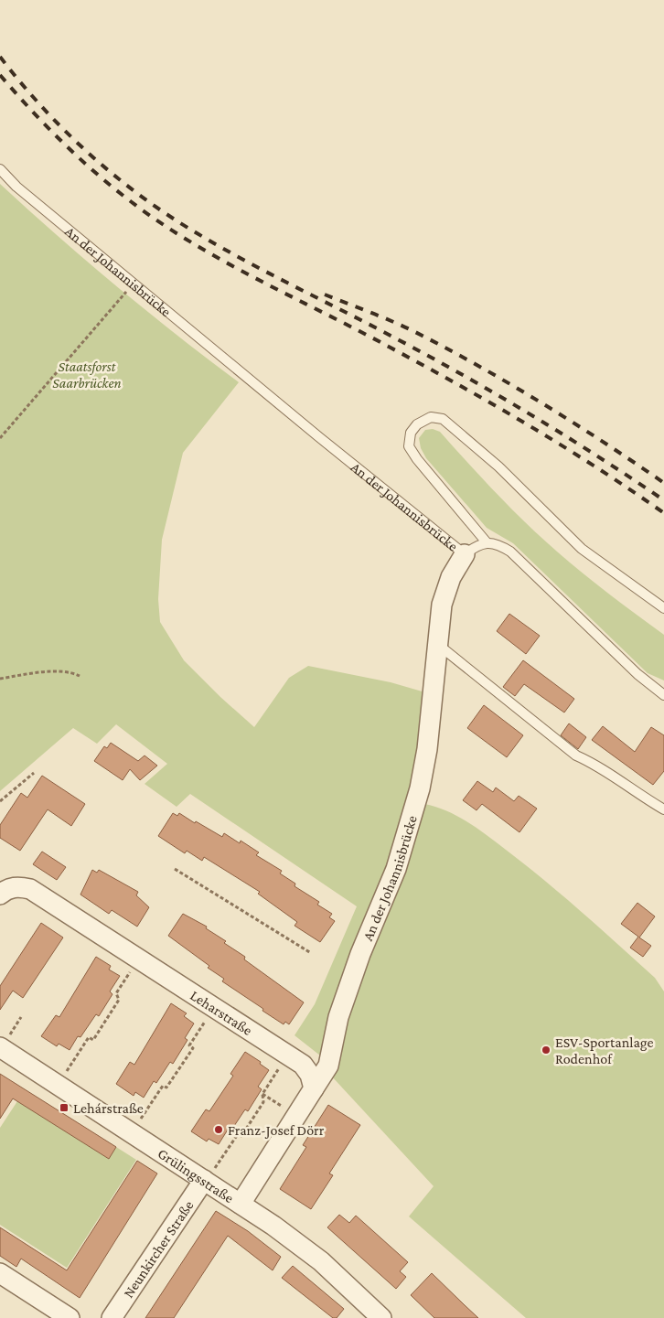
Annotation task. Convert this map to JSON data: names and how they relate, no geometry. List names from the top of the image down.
{
  "streets": {
    "street": [
      "An der Johannisbrücke",
      "Leharstraße",
      "Grülingsstraße",
      "Neunkircher Straße"
    ]
  },
  "crossings": [
    ["An der Johannisbrücke", "Leharstraße"],
    ["Grülingsstraße", "Neunkircher Straße"]
  ],
  "parks": ["Staatsforst Saarbrücken"],
  "places": {
    "other": ["ESV-Sportanlage Rodenhof", "Franz-Josef Dörr"],
    "transit": ["Lehárstraße"]
  }
}
